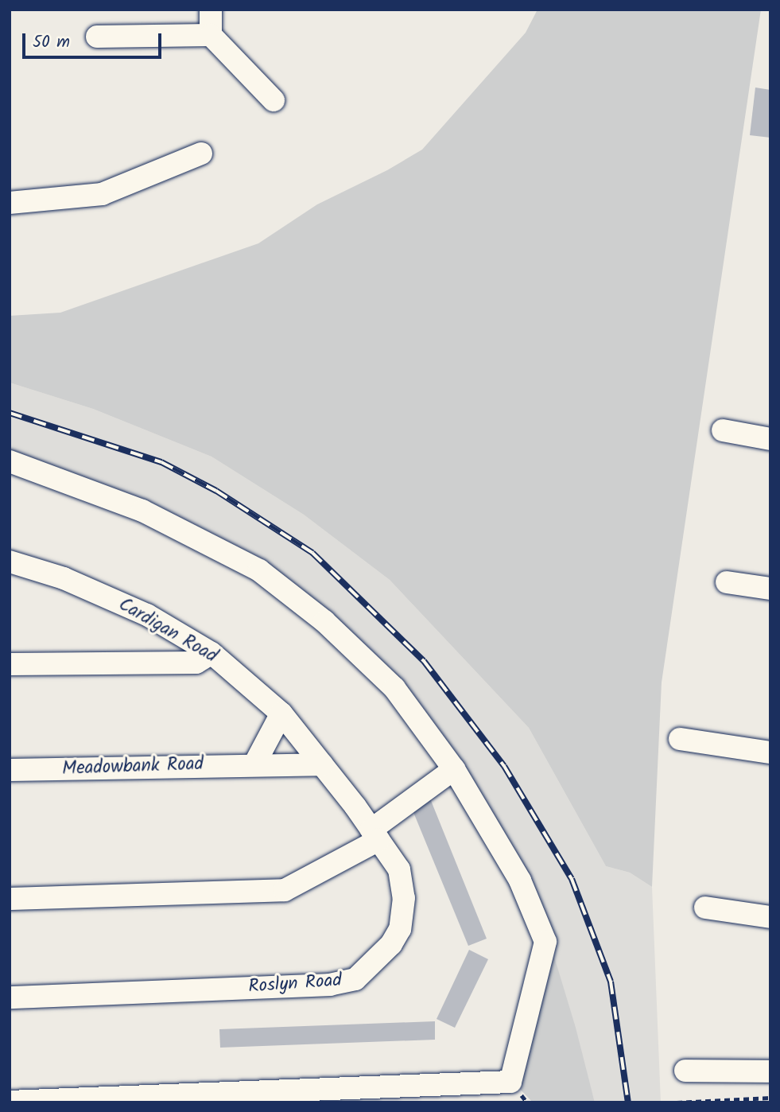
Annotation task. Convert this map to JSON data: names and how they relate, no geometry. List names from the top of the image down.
{
  "streets": {
    "street": ["Cardigan Road", "Meadowbank Road", "Roslyn Road"]
  },
  "crossings": [
    ["Cardigan Road", "Meadowbank Road"],
    ["Cardigan Road", "Roslyn Road"],
    ["Meadowbank Road", "Roslyn Road"]
  ],
  "scale_bar": "50 m"
}
